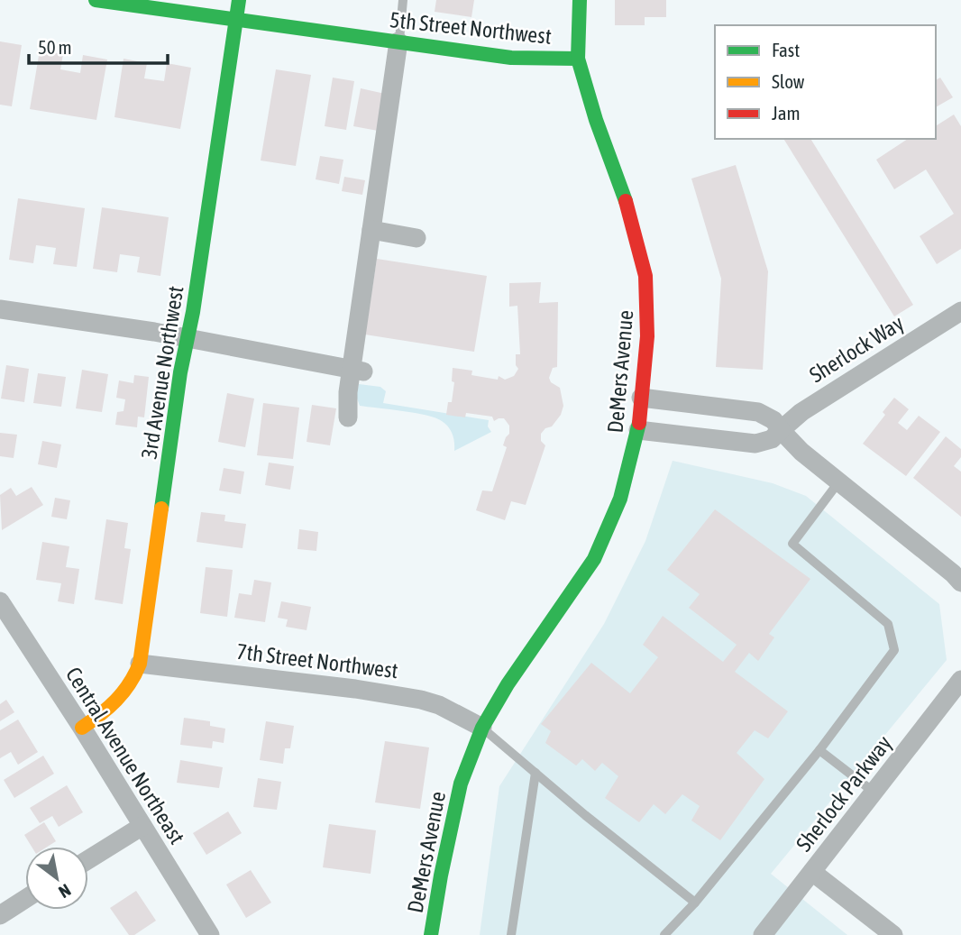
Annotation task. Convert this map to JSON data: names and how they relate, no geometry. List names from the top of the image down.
{
  "streets": {
    "street": [
      "5th Street Northwest",
      "Sherlock Way",
      "DeMers Avenue",
      "3rd Avenue Northwest",
      "7th Street Northwest",
      "Central Avenue Northeast",
      "Sherlock Parkway"
    ]
  },
  "crossings": [
    ["5th Street Northwest", "DeMers Avenue"],
    ["5th Street Northwest", "3rd Avenue Northwest"],
    ["Sherlock Way", "DeMers Avenue"],
    ["DeMers Avenue", "7th Street Northwest"],
    ["3rd Avenue Northwest", "7th Street Northwest"],
    ["3rd Avenue Northwest", "Central Avenue Northeast"]
  ],
  "legend": ["Fast", "Slow", "Jam"],
  "scale_bar": "50 m",
  "north": "bottom right"
}
